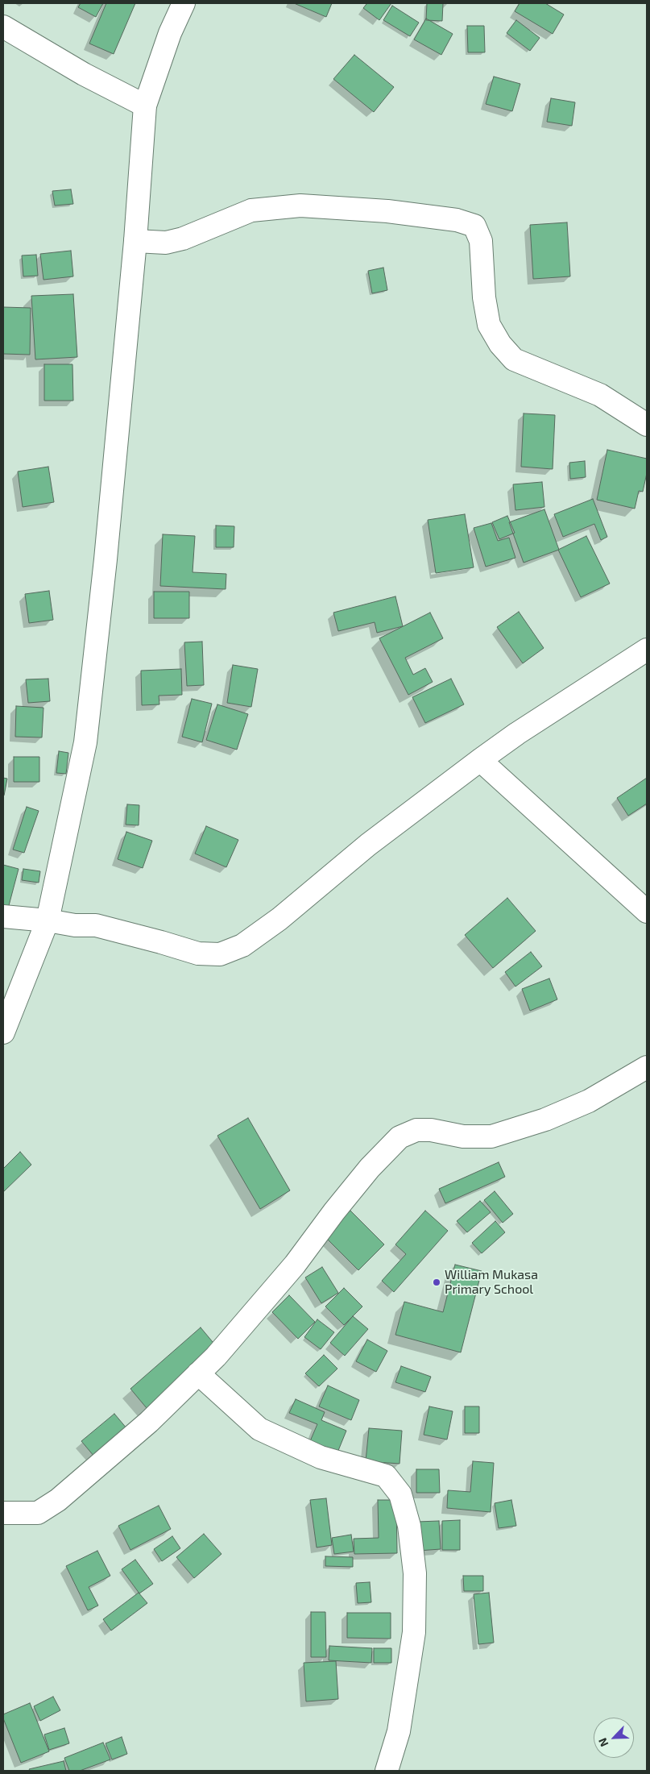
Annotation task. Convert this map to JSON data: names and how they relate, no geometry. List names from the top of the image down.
{
  "places": ["William Mukasa Primary School"],
  "north": "bottom left"
}
